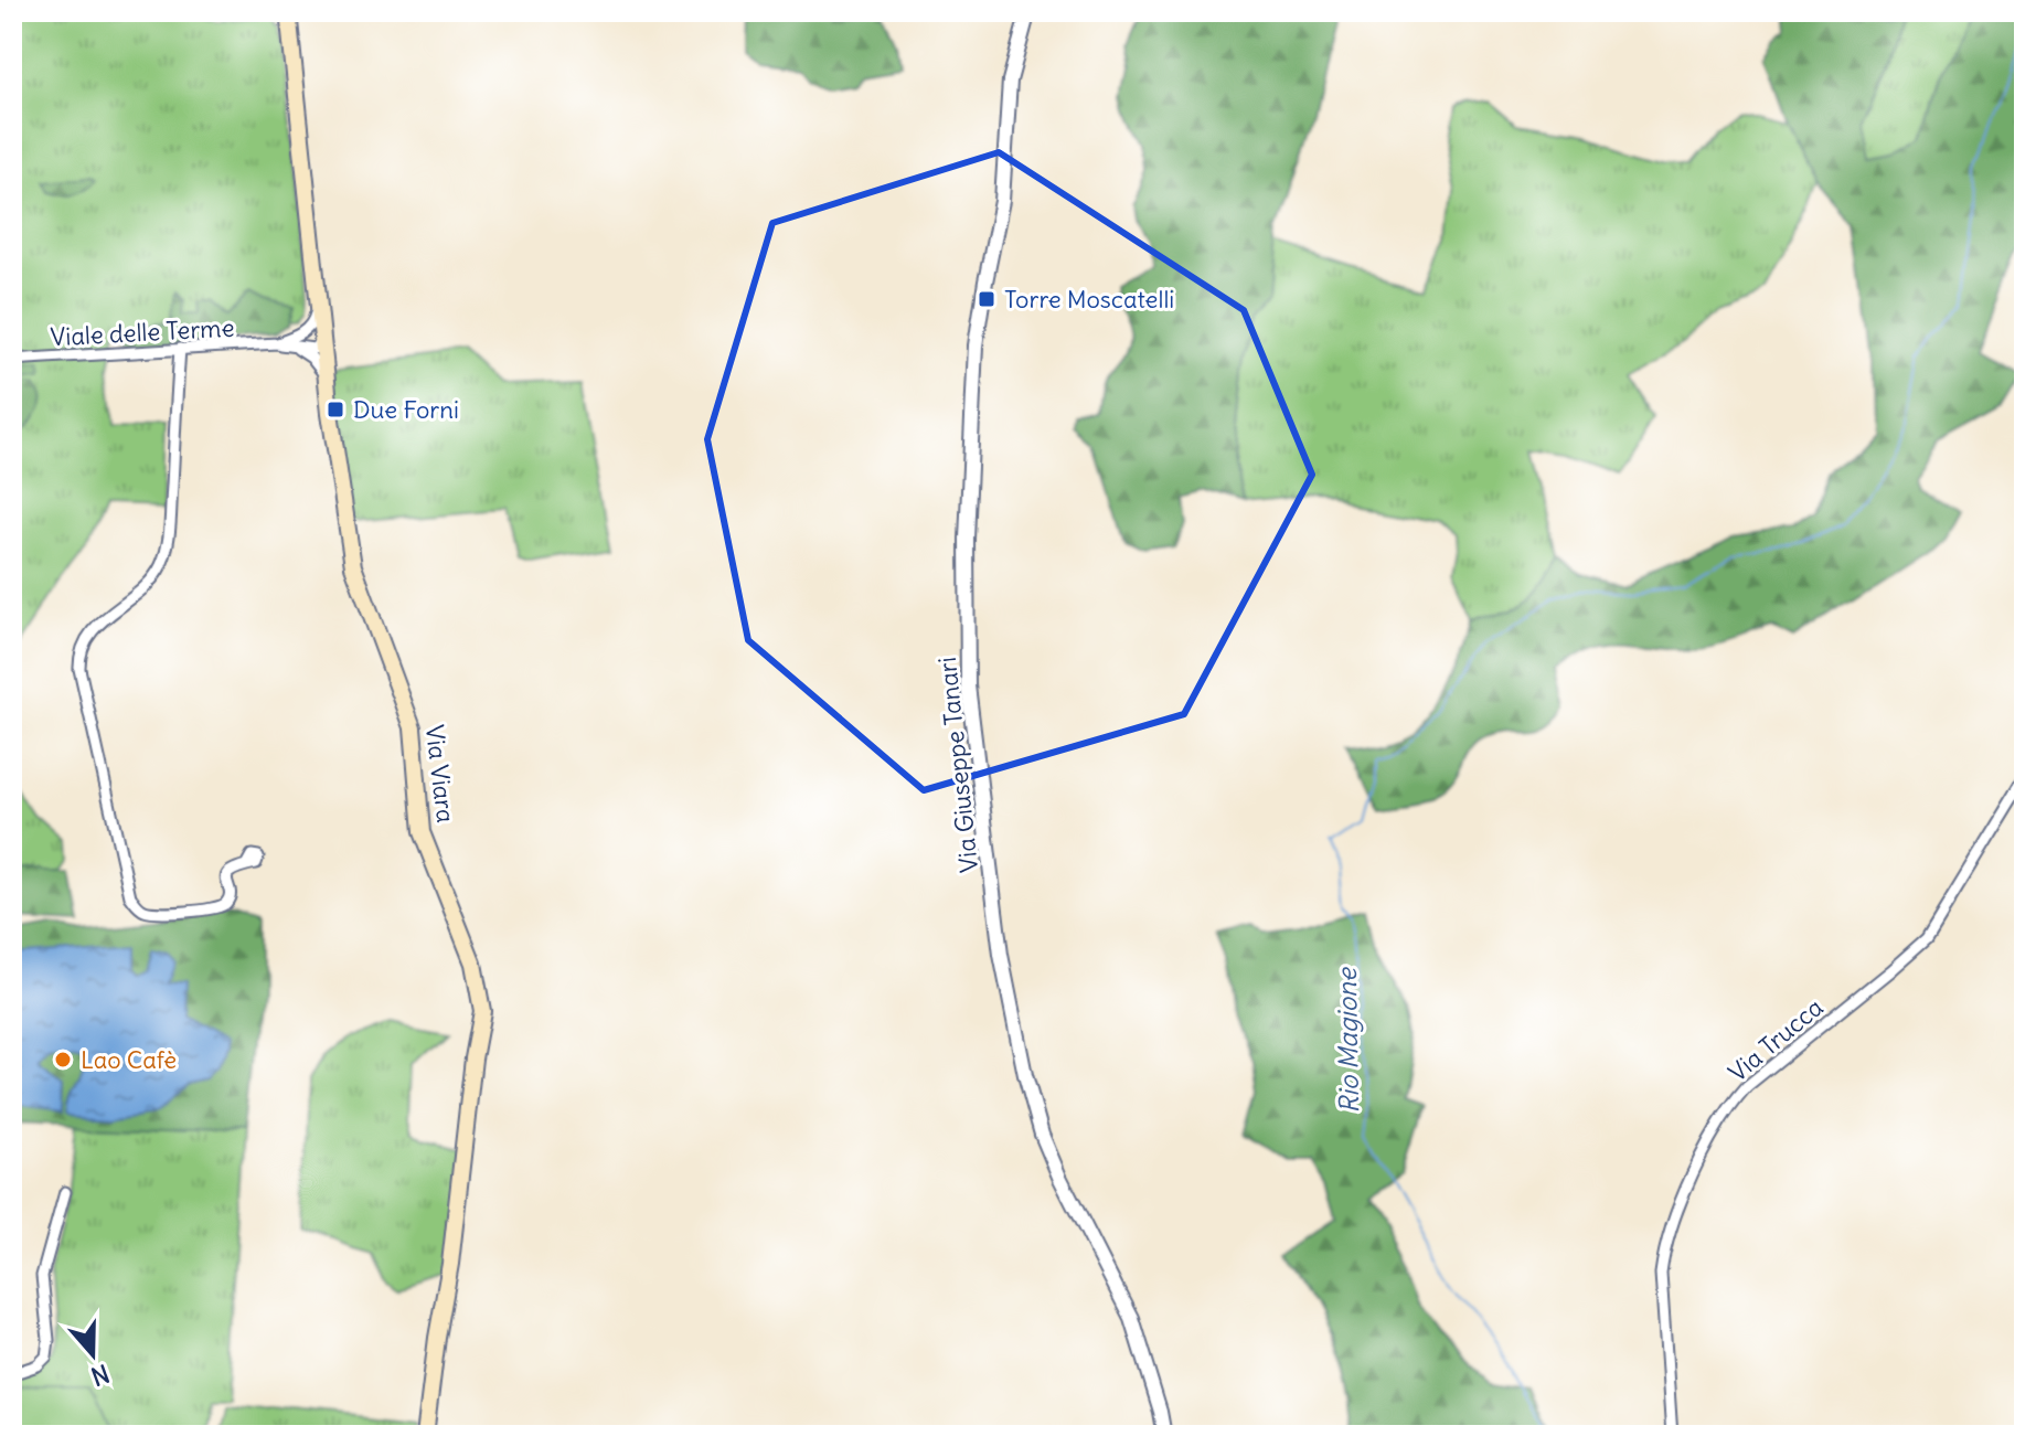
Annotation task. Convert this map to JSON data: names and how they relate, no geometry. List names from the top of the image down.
{
  "streets": {
    "main road": ["Via Viara"],
    "street": ["Viale delle Terme", "Via Giuseppe Tanari", "Via Trucca"]
  },
  "crossings": [
    ["Viale delle Terme", "Via Viara"]
  ],
  "water": ["Rio Magione"],
  "places": {
    "transit": ["Torre Moscatelli", "Due Forni"],
    "other": ["Lao Cafè"]
  },
  "north": "bottom"
}
